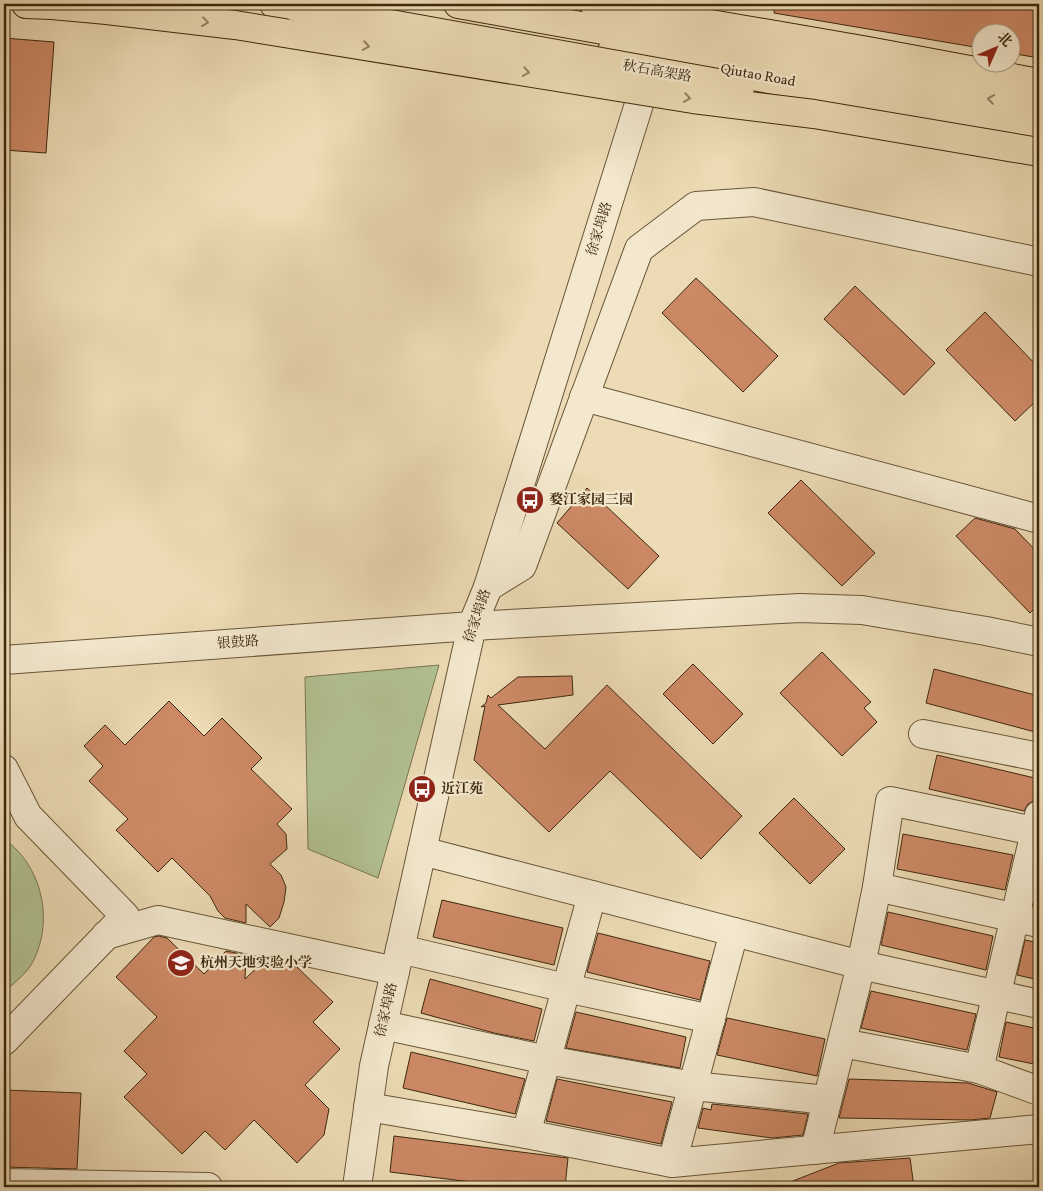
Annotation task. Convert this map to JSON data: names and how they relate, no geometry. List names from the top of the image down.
{
  "streets": {
    "main road": ["秋石高架路", "Qiutao Road"],
    "street": ["徐家埠路", "银鼓路"]
  },
  "crossings": [
    ["Qiutao Road", "徐家埠路"],
    ["徐家埠路", "银鼓路"]
  ],
  "places": {
    "bus stop": ["婺江家园三园", "近江苑"],
    "school or university": ["杭州天地实验小学"]
  },
  "north": "top right"
}
